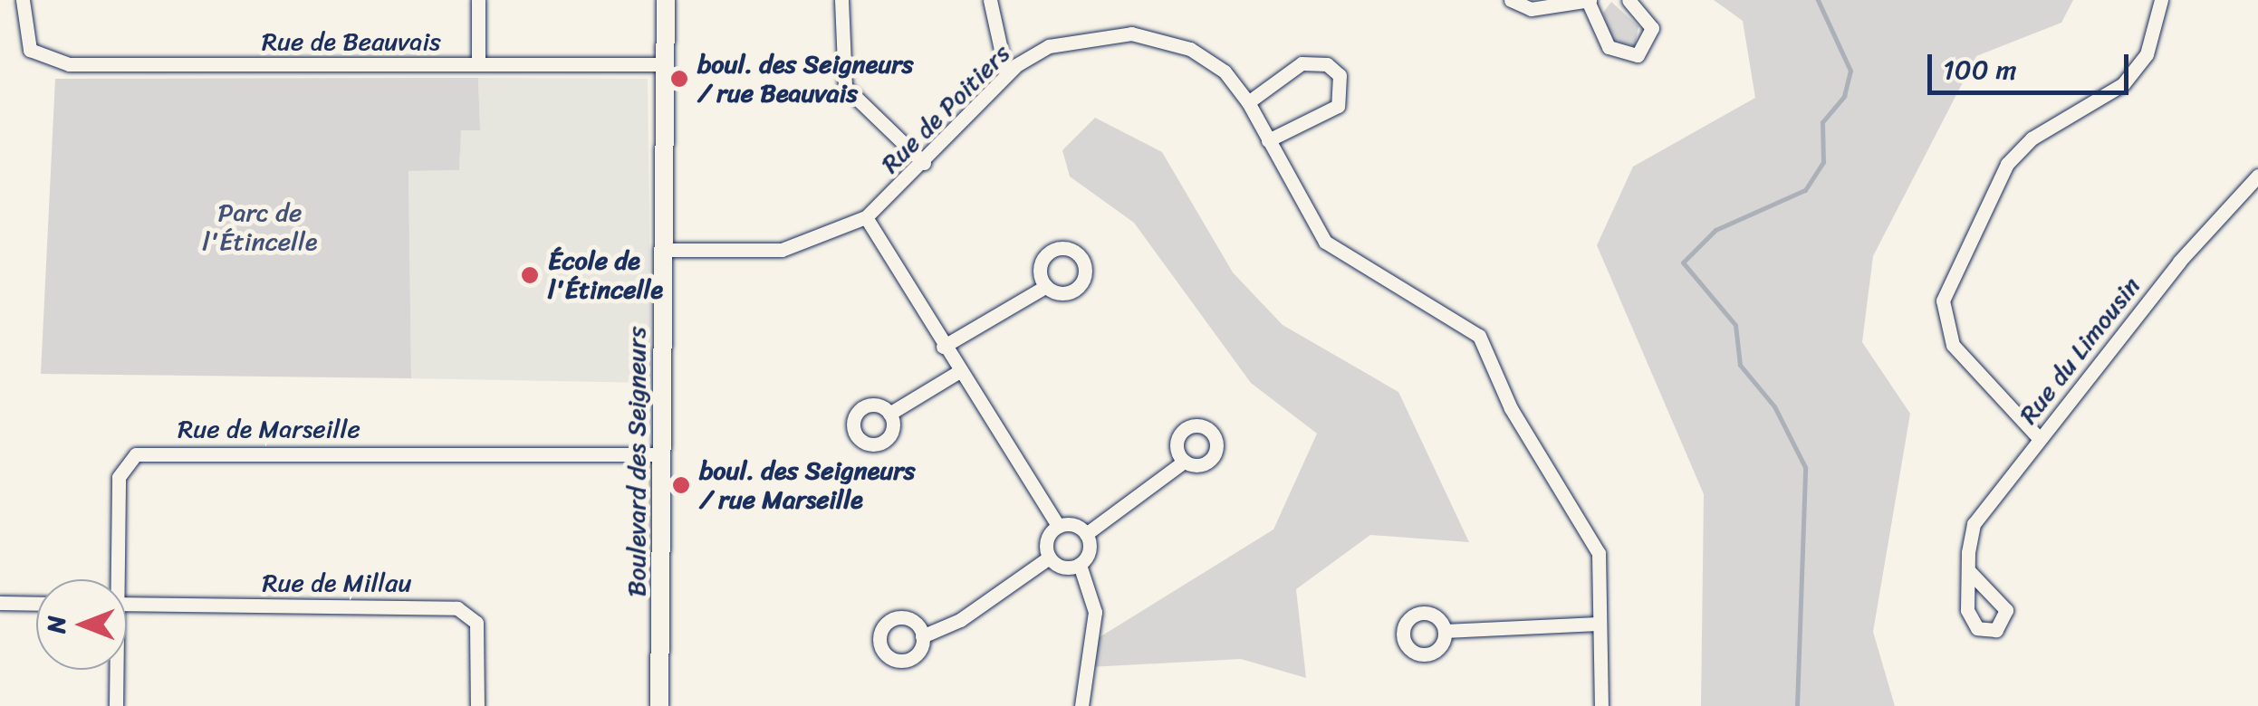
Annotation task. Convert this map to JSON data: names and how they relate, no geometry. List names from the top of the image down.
{
  "streets": {
    "street": [
      "Rue de Beauvais",
      "Rue de Poitiers",
      "Rue du Limousin",
      "Rue de Marseille",
      "Boulevard des Seigneurs",
      "Rue de Millau"
    ]
  },
  "crossings": [
    ["Rue de Beauvais", "Boulevard des Seigneurs"],
    ["Rue de Poitiers", "Boulevard des Seigneurs"],
    ["Rue de Marseille", "Boulevard des Seigneurs"]
  ],
  "parks": ["Parc de l'Étincelle"],
  "places": ["boul. des Seigneurs / rue Beauvais", "École de l'Étincelle", "boul. des Seigneurs / rue Marseille"],
  "scale_bar": "100 m",
  "north": "left"
}
